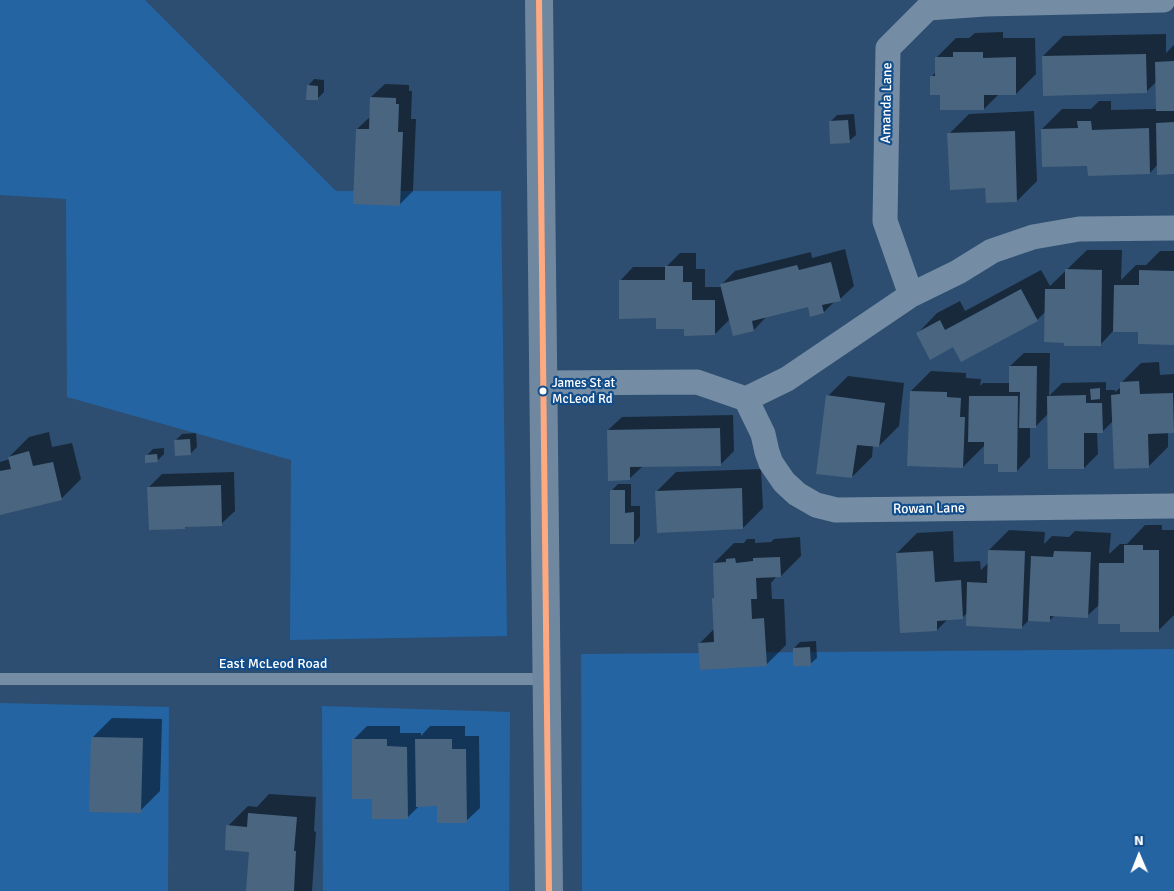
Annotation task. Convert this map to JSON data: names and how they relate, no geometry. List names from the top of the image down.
{
  "streets": {
    "street": ["Amanda Lane", "Rowan Lane"],
    "lane": ["East McLeod Road"]
  },
  "places": ["James St at McLeod Rd"],
  "north": "top"
}
